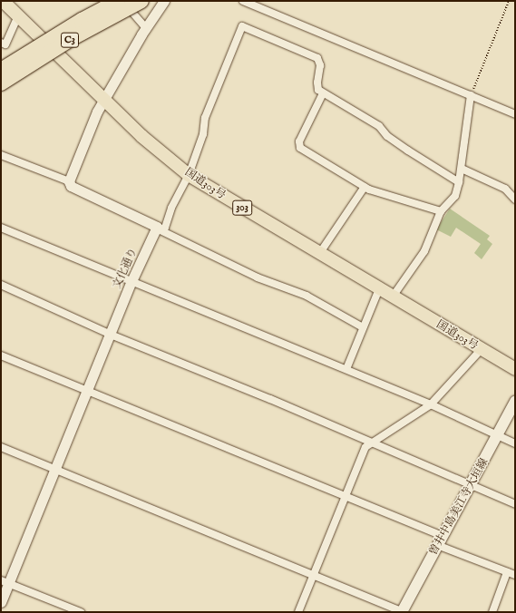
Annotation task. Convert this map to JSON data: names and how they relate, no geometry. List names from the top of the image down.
{
  "streets": {
    "highway": ["C3", "国道303号", "303"],
    "main road": ["曽井中島美江寺大垣線"],
    "street": ["文化通り"]
  }
}
